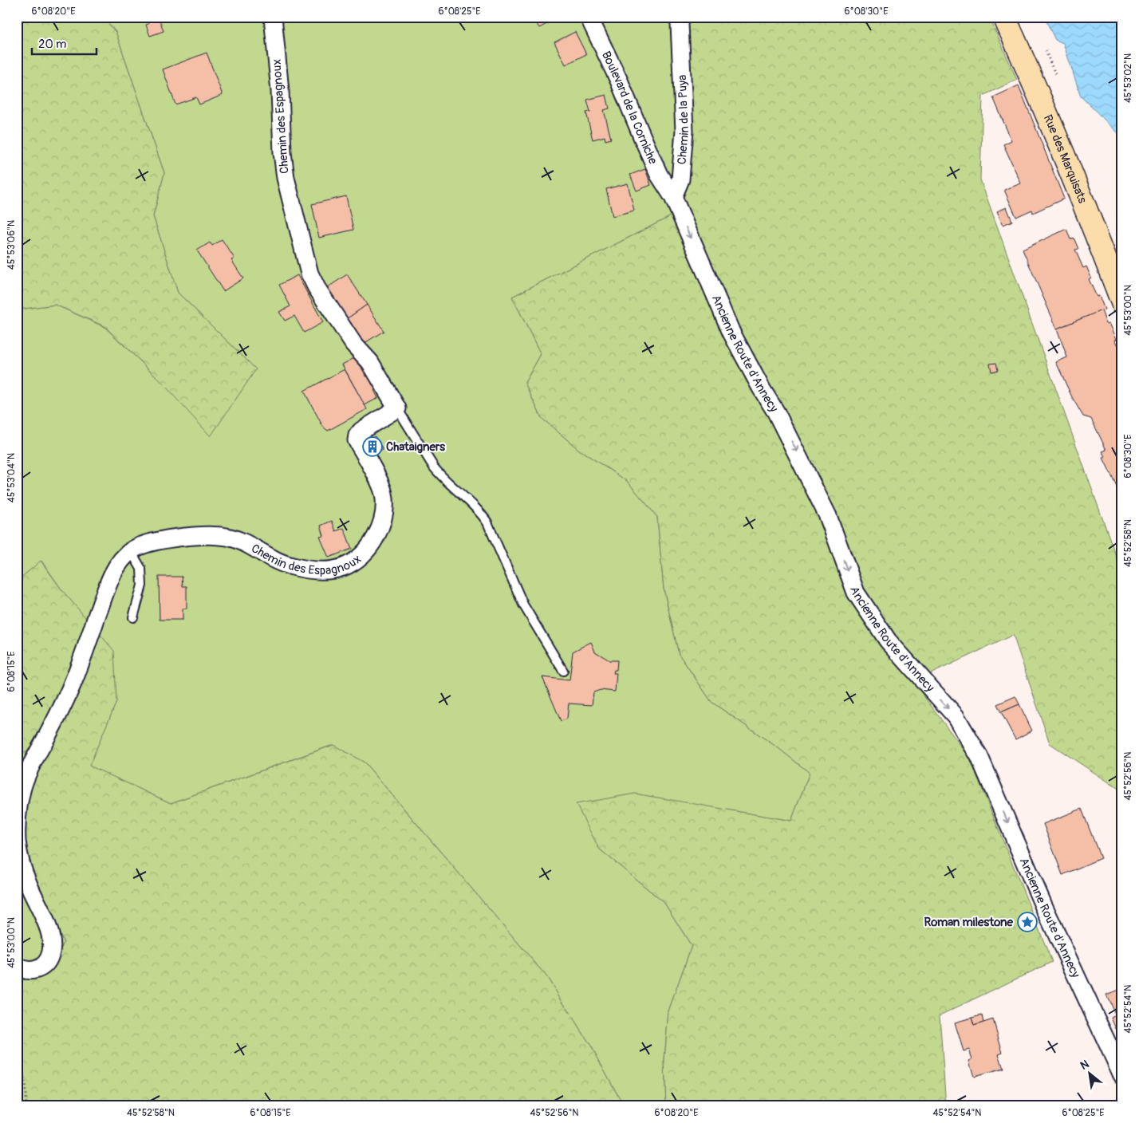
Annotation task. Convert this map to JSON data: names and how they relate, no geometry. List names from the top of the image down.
{
  "streets": {
    "main road": ["Rue des Marquisats"],
    "street": [
      "Boulevard de la Corniche",
      "Chemin des Espagnoux",
      "Chemin de la Puya",
      "Ancienne Route d'Annecy"
    ]
  },
  "crossings": [
    ["Boulevard de la Corniche", "Chemin de la Puya"],
    ["Boulevard de la Corniche", "Ancienne Route d'Annecy"],
    ["Chemin de la Puya", "Ancienne Route d'Annecy"]
  ],
  "one_way": ["Ancienne Route d'Annecy"],
  "places": {
    "building": ["Chataigners"],
    "place": ["Roman milestone"]
  },
  "scale_bar": "20 m",
  "north": "top left",
  "coordinates": [
    "6°08'20\"E",
    "6°08'25\"E",
    "6°08'30\"E",
    "45°53'02\"N",
    "45°53'06\"N",
    "45°53'00\"N",
    "45°53'04\"N",
    "45°52'58\"N",
    "6°08'15\"E",
    "45°52'56\"N",
    "45°52'54\"N"
  ]
}
